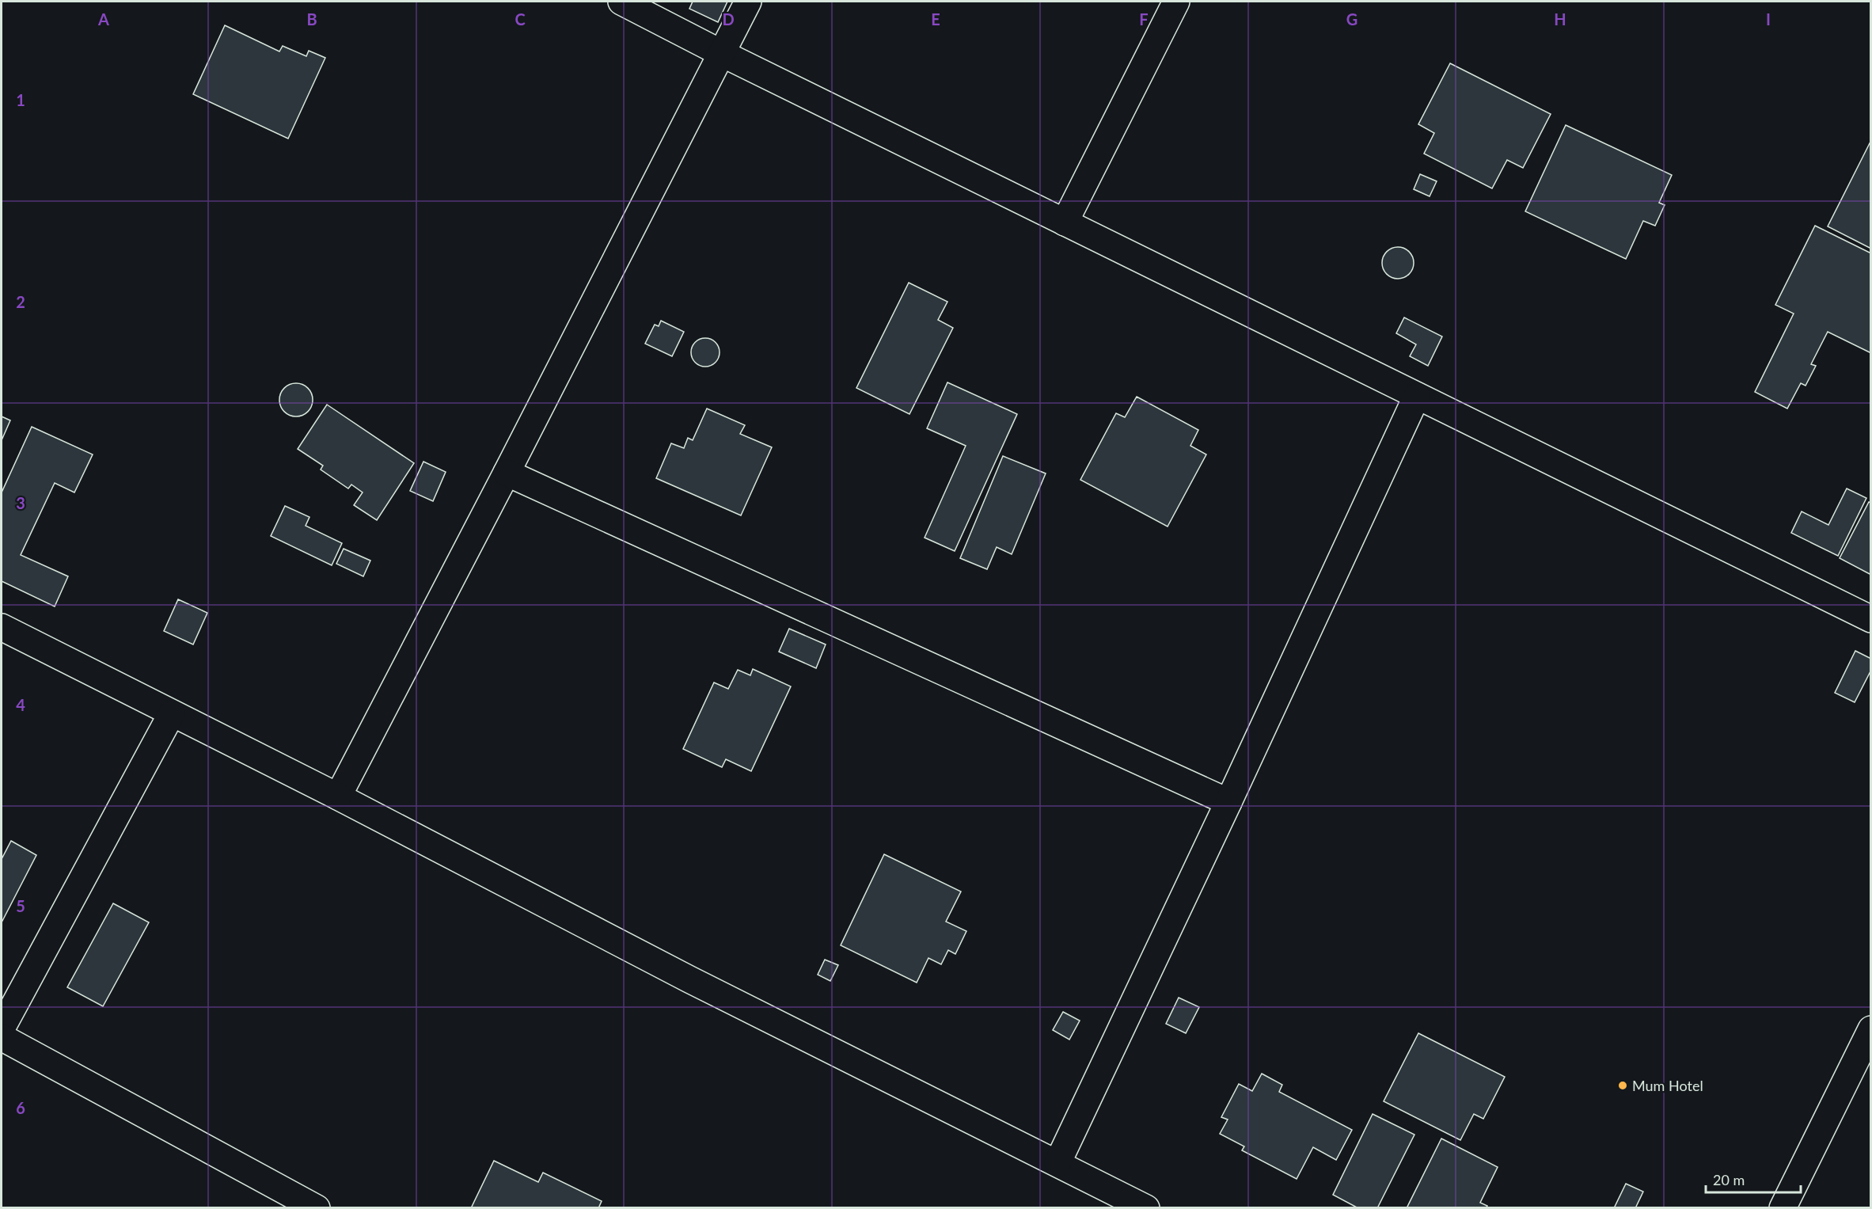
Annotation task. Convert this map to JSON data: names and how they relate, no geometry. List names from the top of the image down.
{
  "places": ["Mum Hotel"],
  "scale_bar": "20 m",
  "grid": {
    "columns": [
      "A",
      "B",
      "C",
      "D",
      "E",
      "F",
      "G",
      "H",
      "I"
    ],
    "rows": [
      "1",
      "2",
      "3",
      "4",
      "5",
      "6"
    ]
  }
}
